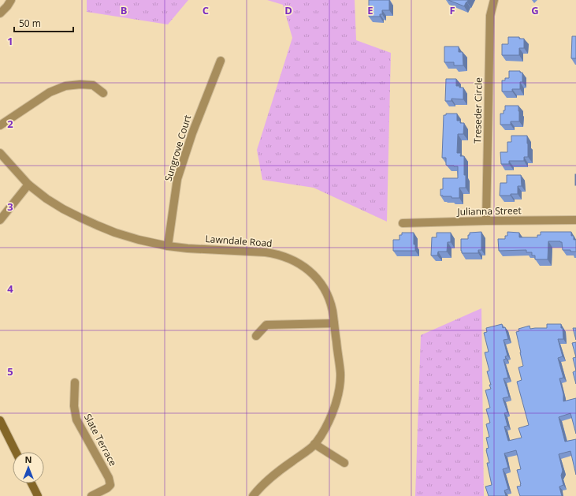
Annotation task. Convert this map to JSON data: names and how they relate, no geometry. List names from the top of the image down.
{
  "streets": {
    "street": [
      "Treseder Circle",
      "Sungrove Court",
      "Julianna Street",
      "Lawndale Road",
      "Slate Terrace"
    ]
  },
  "crossings": [
    ["Treseder Circle", "Julianna Street"],
    ["Sungrove Court", "Lawndale Road"]
  ],
  "scale_bar": "50 m",
  "north": "top",
  "grid": {
    "columns": [
      "B",
      "C",
      "D",
      "E",
      "F",
      "G"
    ],
    "rows": [
      "1",
      "2",
      "3",
      "4",
      "5"
    ]
  }
}
